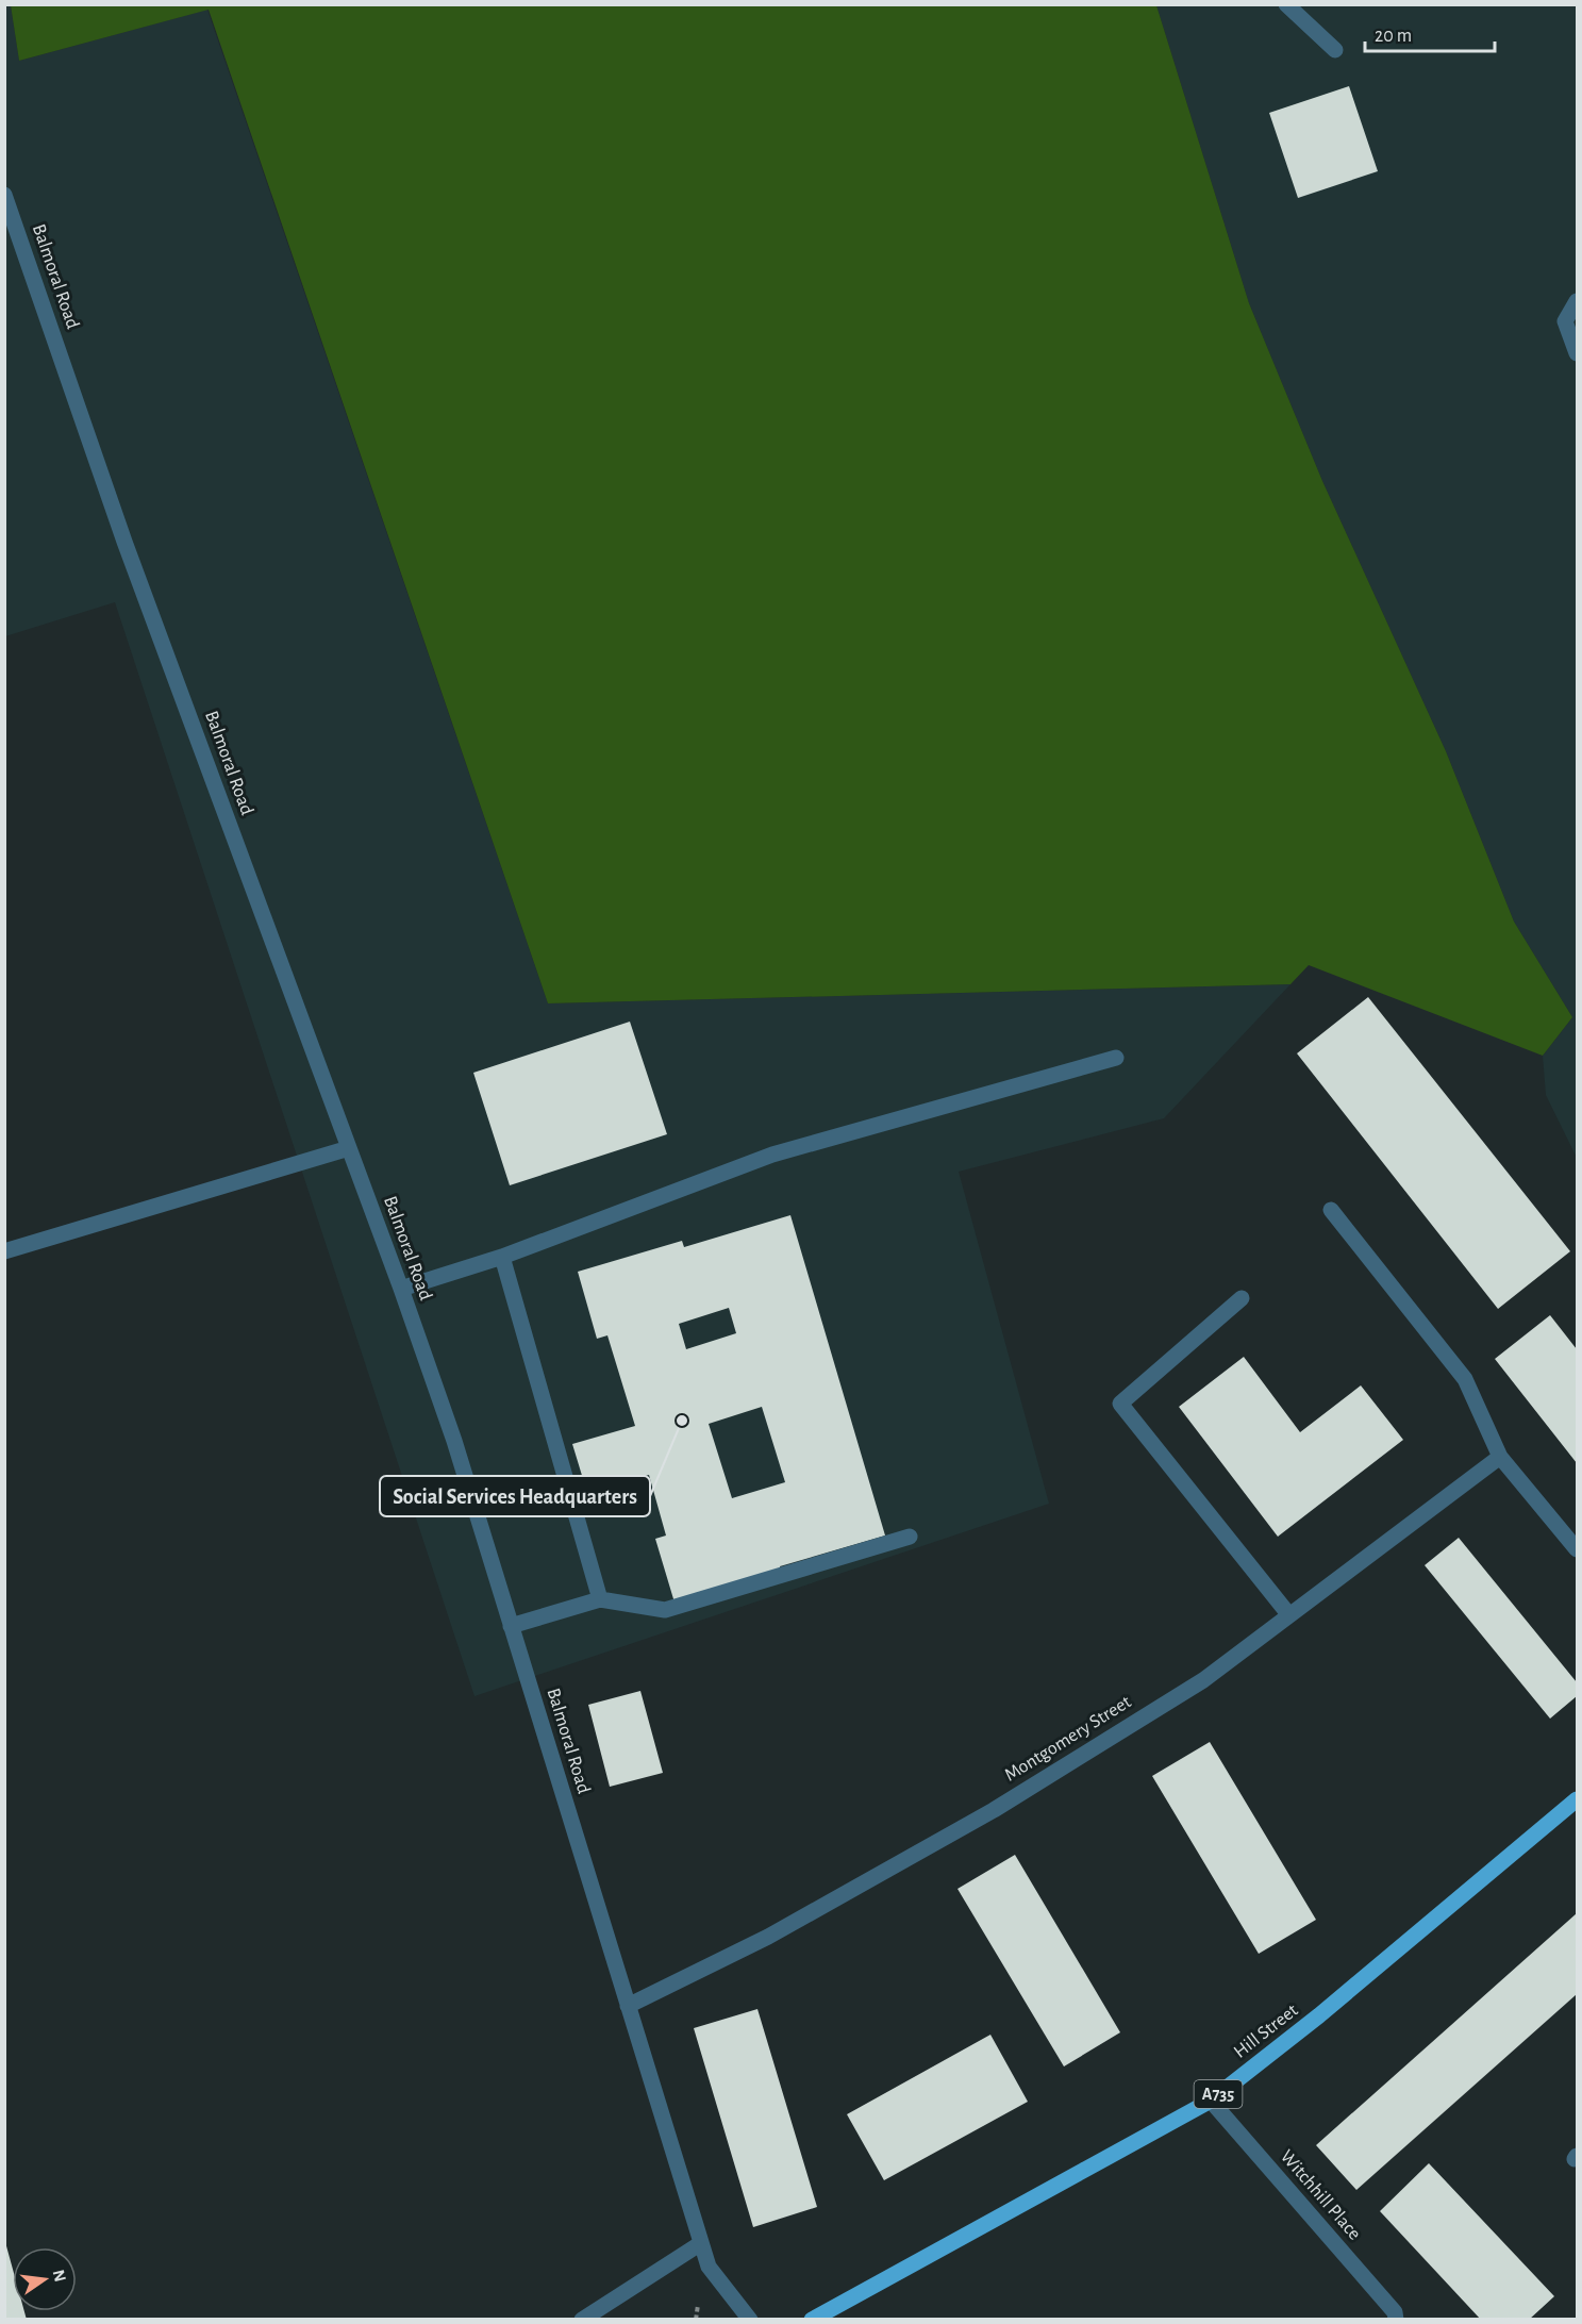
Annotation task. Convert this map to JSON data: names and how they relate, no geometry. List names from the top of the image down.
{
  "streets": {
    "main road": ["Hill Street", "A735"],
    "street": ["Balmoral Road", "Montgomery Street", "Witchhill Place"]
  },
  "crossings": [
    ["Balmoral Road", "Montgomery Street"],
    ["Hill Street", "Witchhill Place"]
  ],
  "places": ["Social Services Headquarters"],
  "scale_bar": "20 m",
  "north": "right"
}
